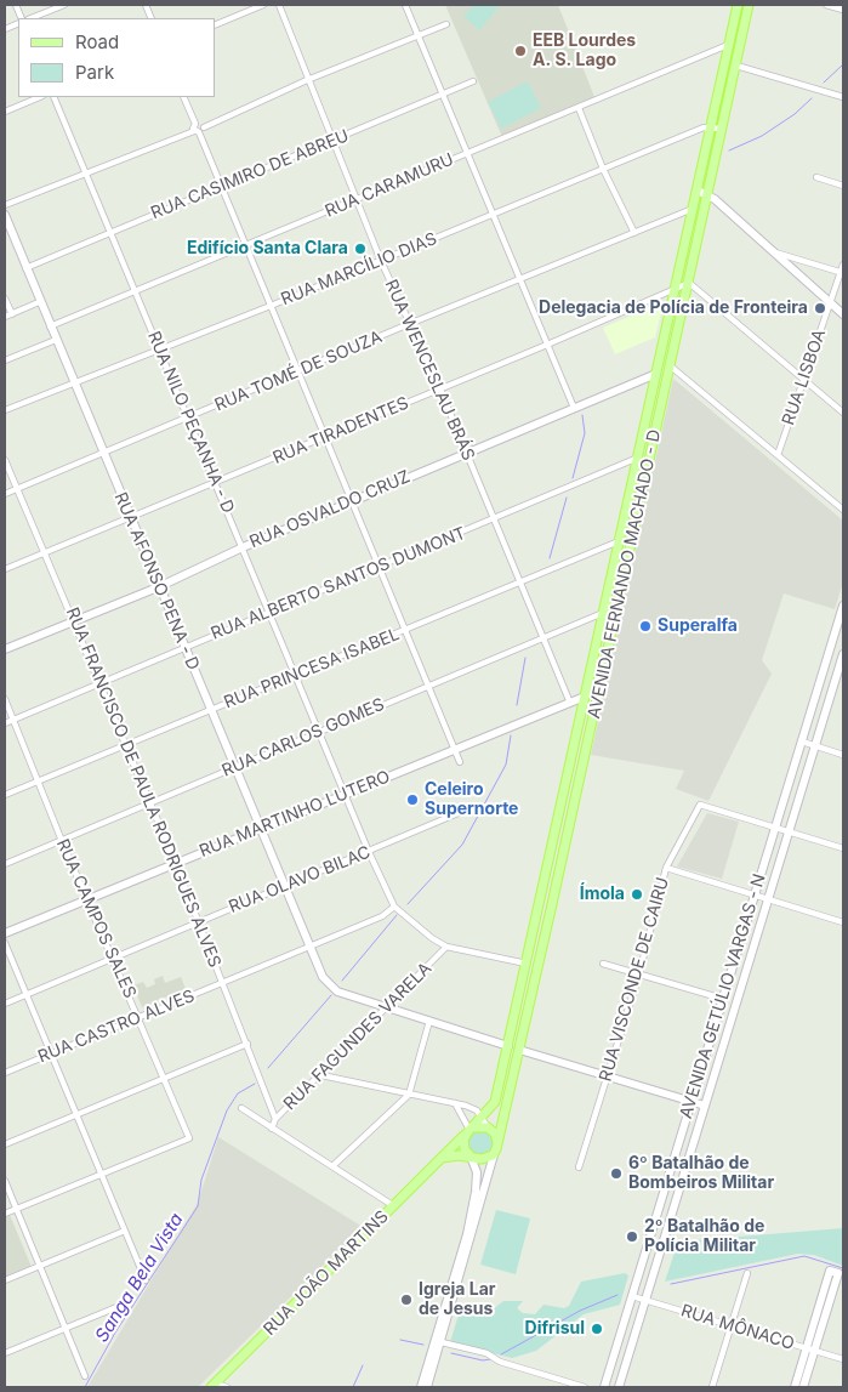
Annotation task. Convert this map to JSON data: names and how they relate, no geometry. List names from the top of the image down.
{
  "streets": {
    "main road": ["AVENIDA FERNANDO MACHADO - D", "RUA JOÃO MARTINS"],
    "street": [
      "RUA CASIMIRO DE ABREU",
      "RUA CARAMURU",
      "RUA MARCÍLIO DIAS",
      "RUA WENCESLAU BRÁS",
      "RUA TOMÉ DE SOUZA",
      "RUA LISBOA",
      "RUA NILO PEÇANHA - D",
      "RUA TIRADENTES",
      "RUA OSVALDO CRUZ",
      "RUA AFONSO PENA - D",
      "RUA ALBERTO SANTOS DUMONT",
      "RUA PRINCESA ISABEL",
      "RUA CARLOS GOMES",
      "RUA FRANCISCO DE PAULA RODRIGUES ALVES",
      "RUA MARTINHO LUTERO",
      "RUA OLAVO BILAC",
      "RUA CAMPOS SALES",
      "RUA VISCONDE DE CAIRU",
      "AVENIDA GETÚLIO VARGAS - N",
      "RUA CASTRO ALVES",
      "RUA FAGUNDES VARELA",
      "RUA MÔNACO"
    ]
  },
  "crossings": [
    ["RUA CASIMIRO DE ABREU", "RUA WENCESLAU BRÁS"],
    ["RUA CASIMIRO DE ABREU", "RUA NILO PEÇANHA - D"],
    ["RUA CASIMIRO DE ABREU", "RUA AFONSO PENA - D"],
    ["RUA CARAMURU", "RUA WENCESLAU BRÁS"],
    ["RUA CARAMURU", "RUA NILO PEÇANHA - D"],
    ["RUA CARAMURU", "AVENIDA FERNANDO MACHADO - D"],
    ["RUA CARAMURU", "RUA AFONSO PENA - D"],
    ["RUA MARCÍLIO DIAS", "RUA WENCESLAU BRÁS"],
    ["RUA MARCÍLIO DIAS", "RUA NILO PEÇANHA - D"],
    ["RUA MARCÍLIO DIAS", "AVENIDA FERNANDO MACHADO - D"],
    ["RUA MARCÍLIO DIAS", "RUA AFONSO PENA - D"],
    ["RUA WENCESLAU BRÁS", "RUA TOMÉ DE SOUZA"],
    ["RUA WENCESLAU BRÁS", "RUA TIRADENTES"],
    ["RUA WENCESLAU BRÁS", "RUA OSVALDO CRUZ"],
    ["RUA WENCESLAU BRÁS", "RUA ALBERTO SANTOS DUMONT"],
    ["RUA WENCESLAU BRÁS", "RUA PRINCESA ISABEL"],
    ["RUA WENCESLAU BRÁS", "RUA CARLOS GOMES"],
    ["RUA WENCESLAU BRÁS", "RUA MARTINHO LUTERO"],
    ["RUA TOMÉ DE SOUZA", "RUA NILO PEÇANHA - D"],
    ["RUA TOMÉ DE SOUZA", "AVENIDA FERNANDO MACHADO - D"],
    ["RUA TOMÉ DE SOUZA", "RUA AFONSO PENA - D"],
    ["RUA TOMÉ DE SOUZA", "RUA FRANCISCO DE PAULA RODRIGUES ALVES"],
    ["RUA NILO PEÇANHA - D", "RUA TIRADENTES"],
    ["RUA NILO PEÇANHA - D", "RUA OSVALDO CRUZ"],
    ["RUA NILO PEÇANHA - D", "RUA ALBERTO SANTOS DUMONT"],
    ["RUA NILO PEÇANHA - D", "RUA PRINCESA ISABEL"],
    ["RUA NILO PEÇANHA - D", "RUA CARLOS GOMES"],
    ["RUA NILO PEÇANHA - D", "RUA MARTINHO LUTERO"],
    ["RUA NILO PEÇANHA - D", "RUA OLAVO BILAC"],
    ["RUA NILO PEÇANHA - D", "RUA CASTRO ALVES"],
    ["RUA TIRADENTES", "AVENIDA FERNANDO MACHADO - D"],
    ["RUA TIRADENTES", "RUA AFONSO PENA - D"],
    ["RUA TIRADENTES", "RUA FRANCISCO DE PAULA RODRIGUES ALVES"],
    ["RUA OSVALDO CRUZ", "AVENIDA FERNANDO MACHADO - D"],
    ["RUA OSVALDO CRUZ", "RUA AFONSO PENA - D"],
    ["RUA OSVALDO CRUZ", "RUA FRANCISCO DE PAULA RODRIGUES ALVES"],
    ["AVENIDA FERNANDO MACHADO - D", "RUA AFONSO PENA - D"],
    ["AVENIDA FERNANDO MACHADO - D", "RUA ALBERTO SANTOS DUMONT"],
    ["AVENIDA FERNANDO MACHADO - D", "RUA PRINCESA ISABEL"],
    ["AVENIDA FERNANDO MACHADO - D", "RUA CARLOS GOMES"],
    ["AVENIDA FERNANDO MACHADO - D", "RUA MARTINHO LUTERO"],
    ["AVENIDA FERNANDO MACHADO - D", "RUA JOÃO MARTINS"],
    ["RUA AFONSO PENA - D", "RUA ALBERTO SANTOS DUMONT"],
    ["RUA AFONSO PENA - D", "RUA PRINCESA ISABEL"],
    ["RUA AFONSO PENA - D", "RUA CARLOS GOMES"],
    ["RUA AFONSO PENA - D", "RUA MARTINHO LUTERO"],
    ["RUA AFONSO PENA - D", "RUA OLAVO BILAC"],
    ["RUA AFONSO PENA - D", "RUA CASTRO ALVES"],
    ["RUA AFONSO PENA - D", "RUA FAGUNDES VARELA"],
    ["RUA ALBERTO SANTOS DUMONT", "RUA FRANCISCO DE PAULA RODRIGUES ALVES"],
    ["RUA ALBERTO SANTOS DUMONT", "RUA CAMPOS SALES"],
    ["RUA PRINCESA ISABEL", "RUA FRANCISCO DE PAULA RODRIGUES ALVES"],
    ["RUA PRINCESA ISABEL", "RUA CAMPOS SALES"],
    ["RUA CARLOS GOMES", "RUA FRANCISCO DE PAULA RODRIGUES ALVES"],
    ["RUA CARLOS GOMES", "RUA CAMPOS SALES"],
    ["RUA FRANCISCO DE PAULA RODRIGUES ALVES", "RUA MARTINHO LUTERO"],
    ["RUA FRANCISCO DE PAULA RODRIGUES ALVES", "RUA OLAVO BILAC"],
    ["RUA FRANCISCO DE PAULA RODRIGUES ALVES", "RUA CASTRO ALVES"],
    ["RUA FRANCISCO DE PAULA RODRIGUES ALVES", "RUA FAGUNDES VARELA"],
    ["RUA MARTINHO LUTERO", "RUA CAMPOS SALES"],
    ["RUA OLAVO BILAC", "RUA CAMPOS SALES"],
    ["RUA CAMPOS SALES", "RUA CASTRO ALVES"],
    ["RUA VISCONDE DE CAIRU", "AVENIDA GETÚLIO VARGAS - N"],
    ["AVENIDA GETÚLIO VARGAS - N", "RUA MÔNACO"]
  ],
  "water": ["Sanga Bela Vista"],
  "places": [
    "EEB Lourdes A. S. Lago",
    "Edifício Santa Clara",
    "Delegacia de Polícia de Fronteira",
    "Superalfa",
    "Celeiro Supernorte",
    "Ímola",
    "6º Batalhão de Bombeiros Militar",
    "2º Batalhão de Polícia Militar",
    "Igreja Lar de Jesus",
    "Difrisul"
  ],
  "legend": ["Road", "Park"]
}
